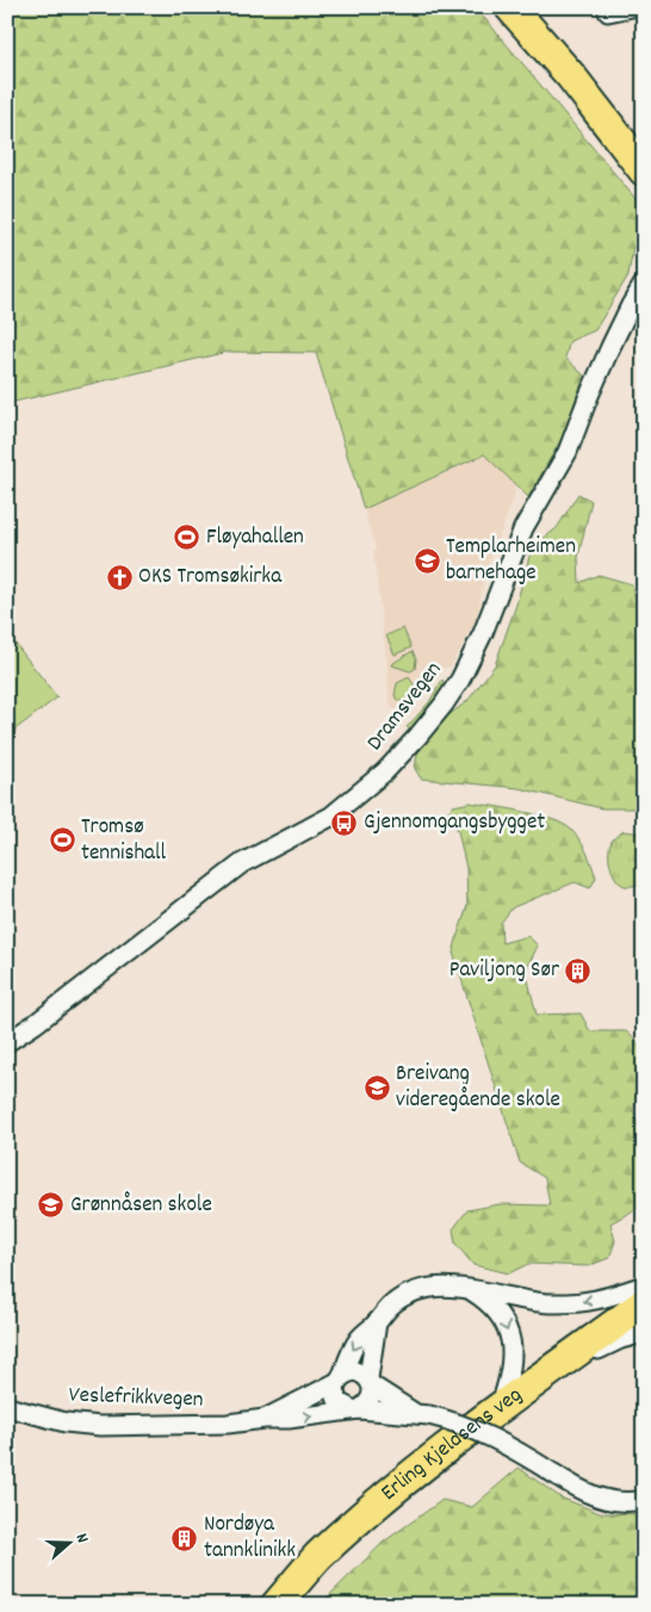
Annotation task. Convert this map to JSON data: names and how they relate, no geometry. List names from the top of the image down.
{
  "streets": {
    "highway": ["Erling Kjeldsens veg"],
    "street": ["Dramsvegen", "Veslefrikkvegen"]
  },
  "places": {
    "sports": ["Fløyahallen", "Tromsø tennishall"],
    "school or university": ["Templarheimen barnehage", "Breivang videregående skole", "Grønnåsen skole"],
    "church": ["OKS Tromsøkirka"],
    "bus stop": ["Gjennomgangsbygget"],
    "building": ["Paviljong Sør", "Nordøya tannklinikk"]
  },
  "north": "right"
}
